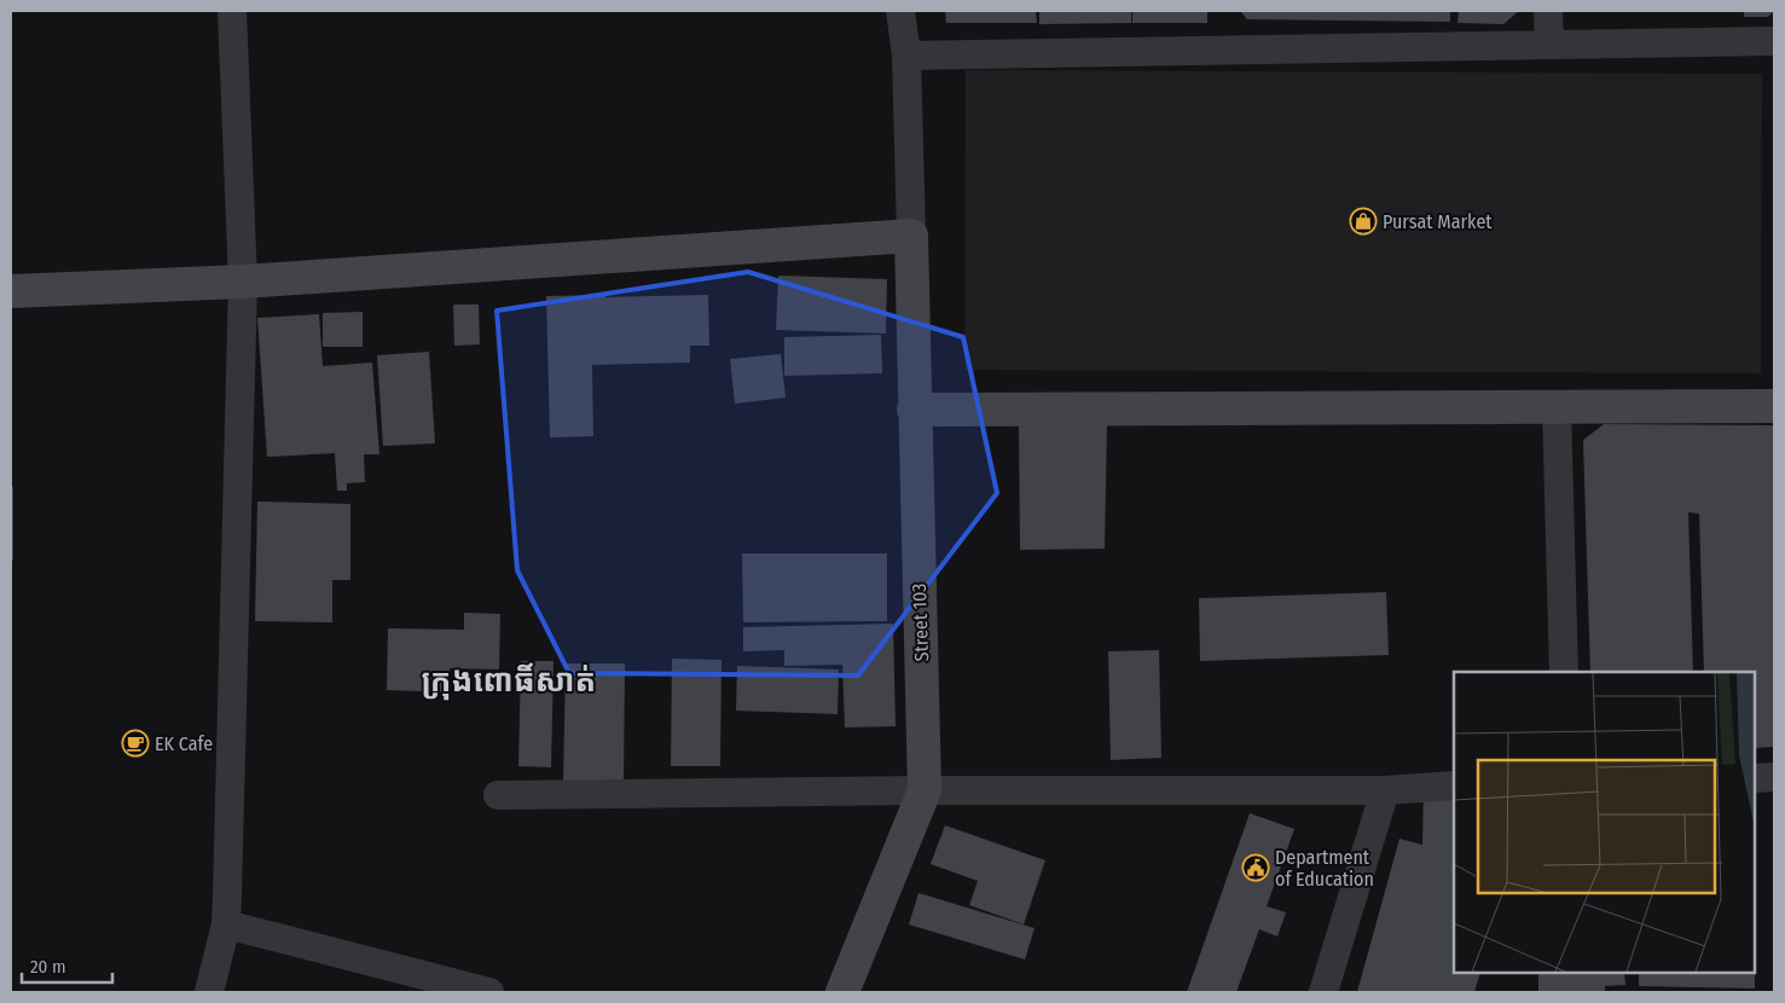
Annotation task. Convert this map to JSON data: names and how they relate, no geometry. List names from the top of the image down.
{
  "streets": {
    "street": ["Street 103"]
  },
  "districts": ["ក្រុងពោធិ៍សាត់"],
  "places": {
    "shop": ["Pursat Market"],
    "cafe": ["EK Cafe"],
    "public building": ["Department of Education"]
  },
  "scale_bar": "20 m"
}
